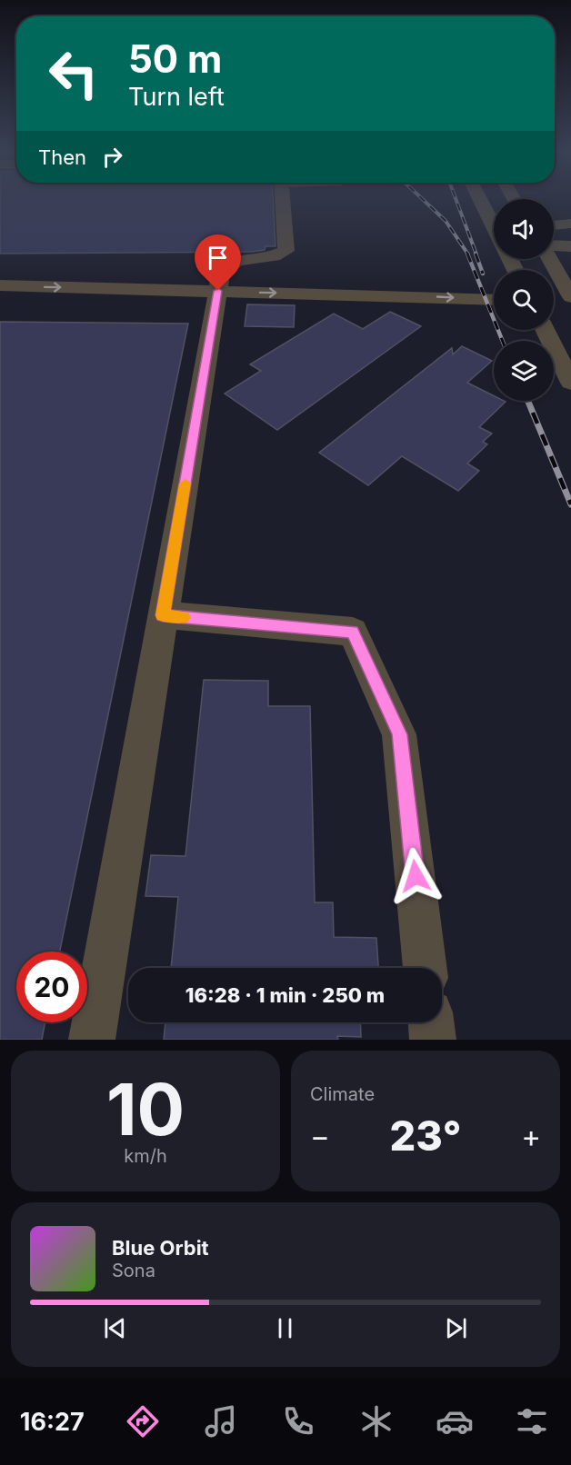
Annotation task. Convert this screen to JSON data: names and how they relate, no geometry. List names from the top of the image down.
{
  "page": {
    "turn": ["50 m", "Turn left"],
    "then": "Then",
    "limit": "20",
    "trip": "16:28 · 1 min · 250 m",
    "tile": [
      ["10", "km/h"],
      "Climate"
    ],
    "heat": ["−", "23°", "+"],
    "song": ["Blue Orbit", "Sona"],
    "tabs": "16:27"
  }
}
